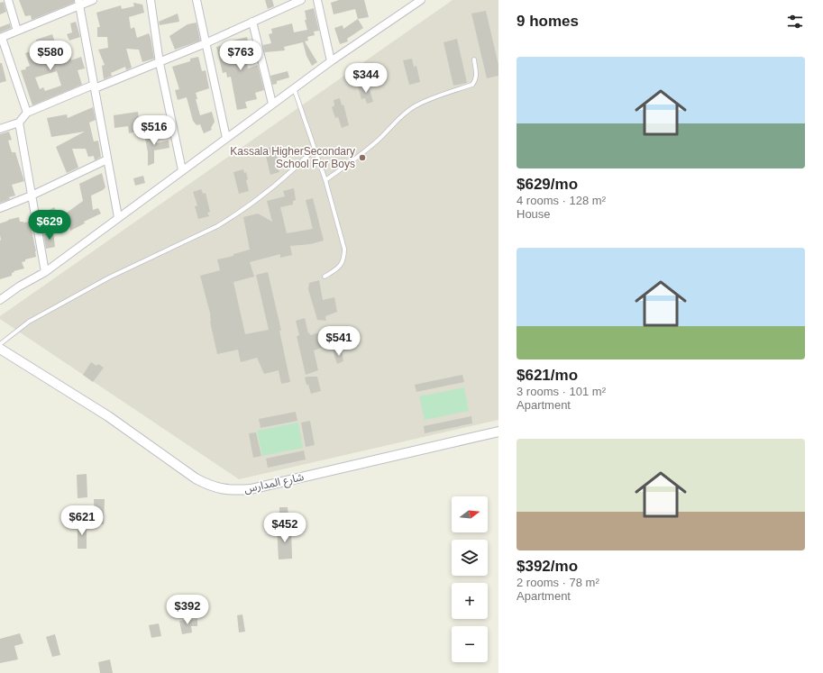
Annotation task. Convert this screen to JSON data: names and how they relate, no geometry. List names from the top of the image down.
{
  "streets": {
    "street": ["شارع المدارس"]
  },
  "places": ["Kassala HigherSecondary School For Boys"],
  "north": "right",
  "page": {
    "heading": "9 homes",
    "price": [
      "$580",
      "$763",
      "$344",
      "$516",
      "$629",
      "$541",
      "$621",
      "$452",
      "$392"
    ],
    "list": [
      {
        "name": "$629/mo",
        "note": "4 rooms · 128 m² · House"
      },
      {
        "name": "$621/mo",
        "note": "3 rooms · 101 m² · Apartment"
      },
      {
        "name": "$392/mo",
        "note": "2 rooms · 78 m² · Apartment"
      }
    ],
    "map_buttons": ["+", "−"]
  }
}
